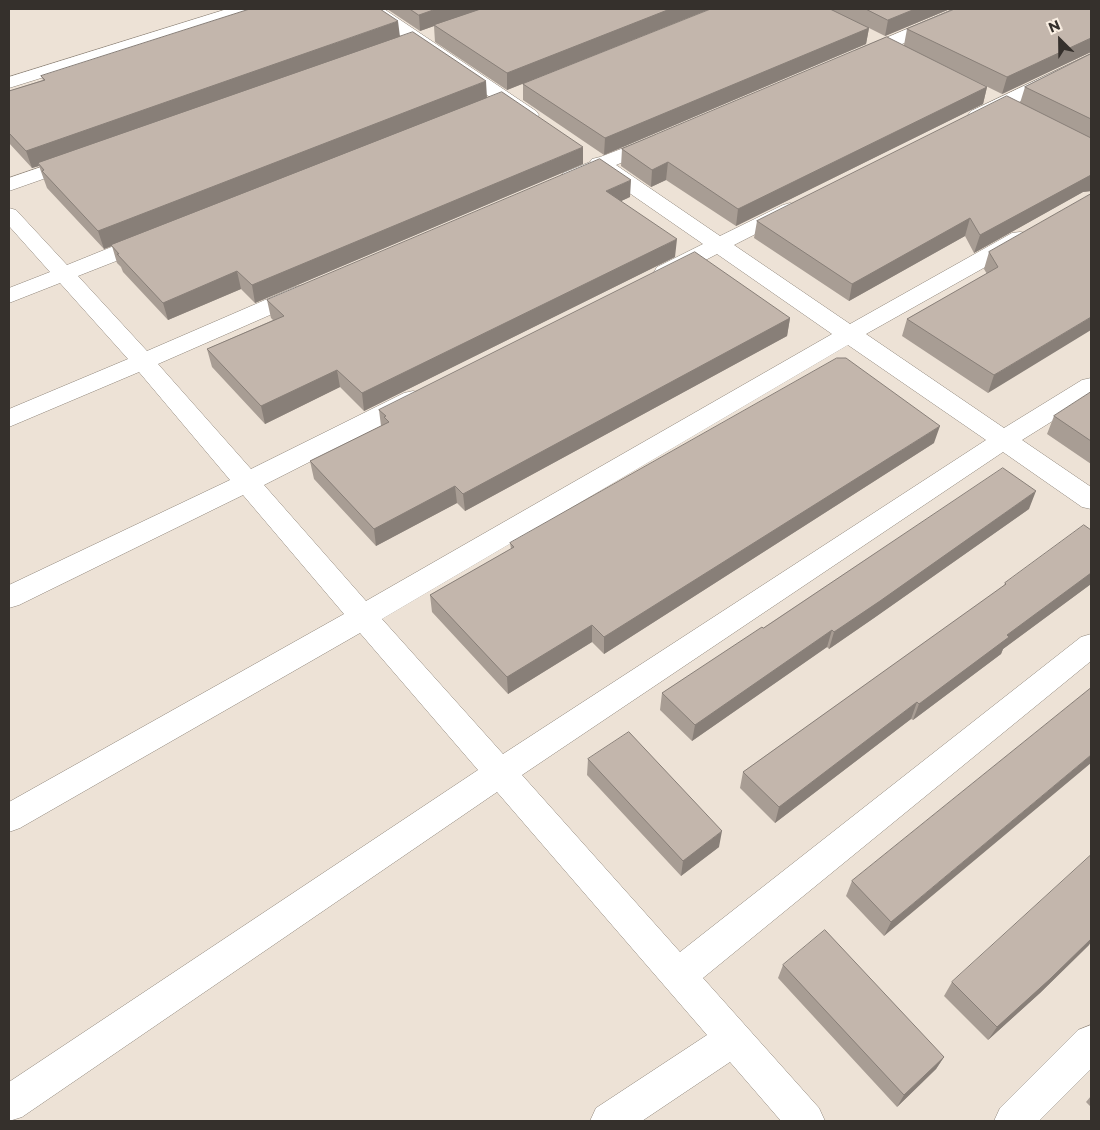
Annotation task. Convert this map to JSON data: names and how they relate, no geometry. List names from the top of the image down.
{
  "north": "top left"
}
